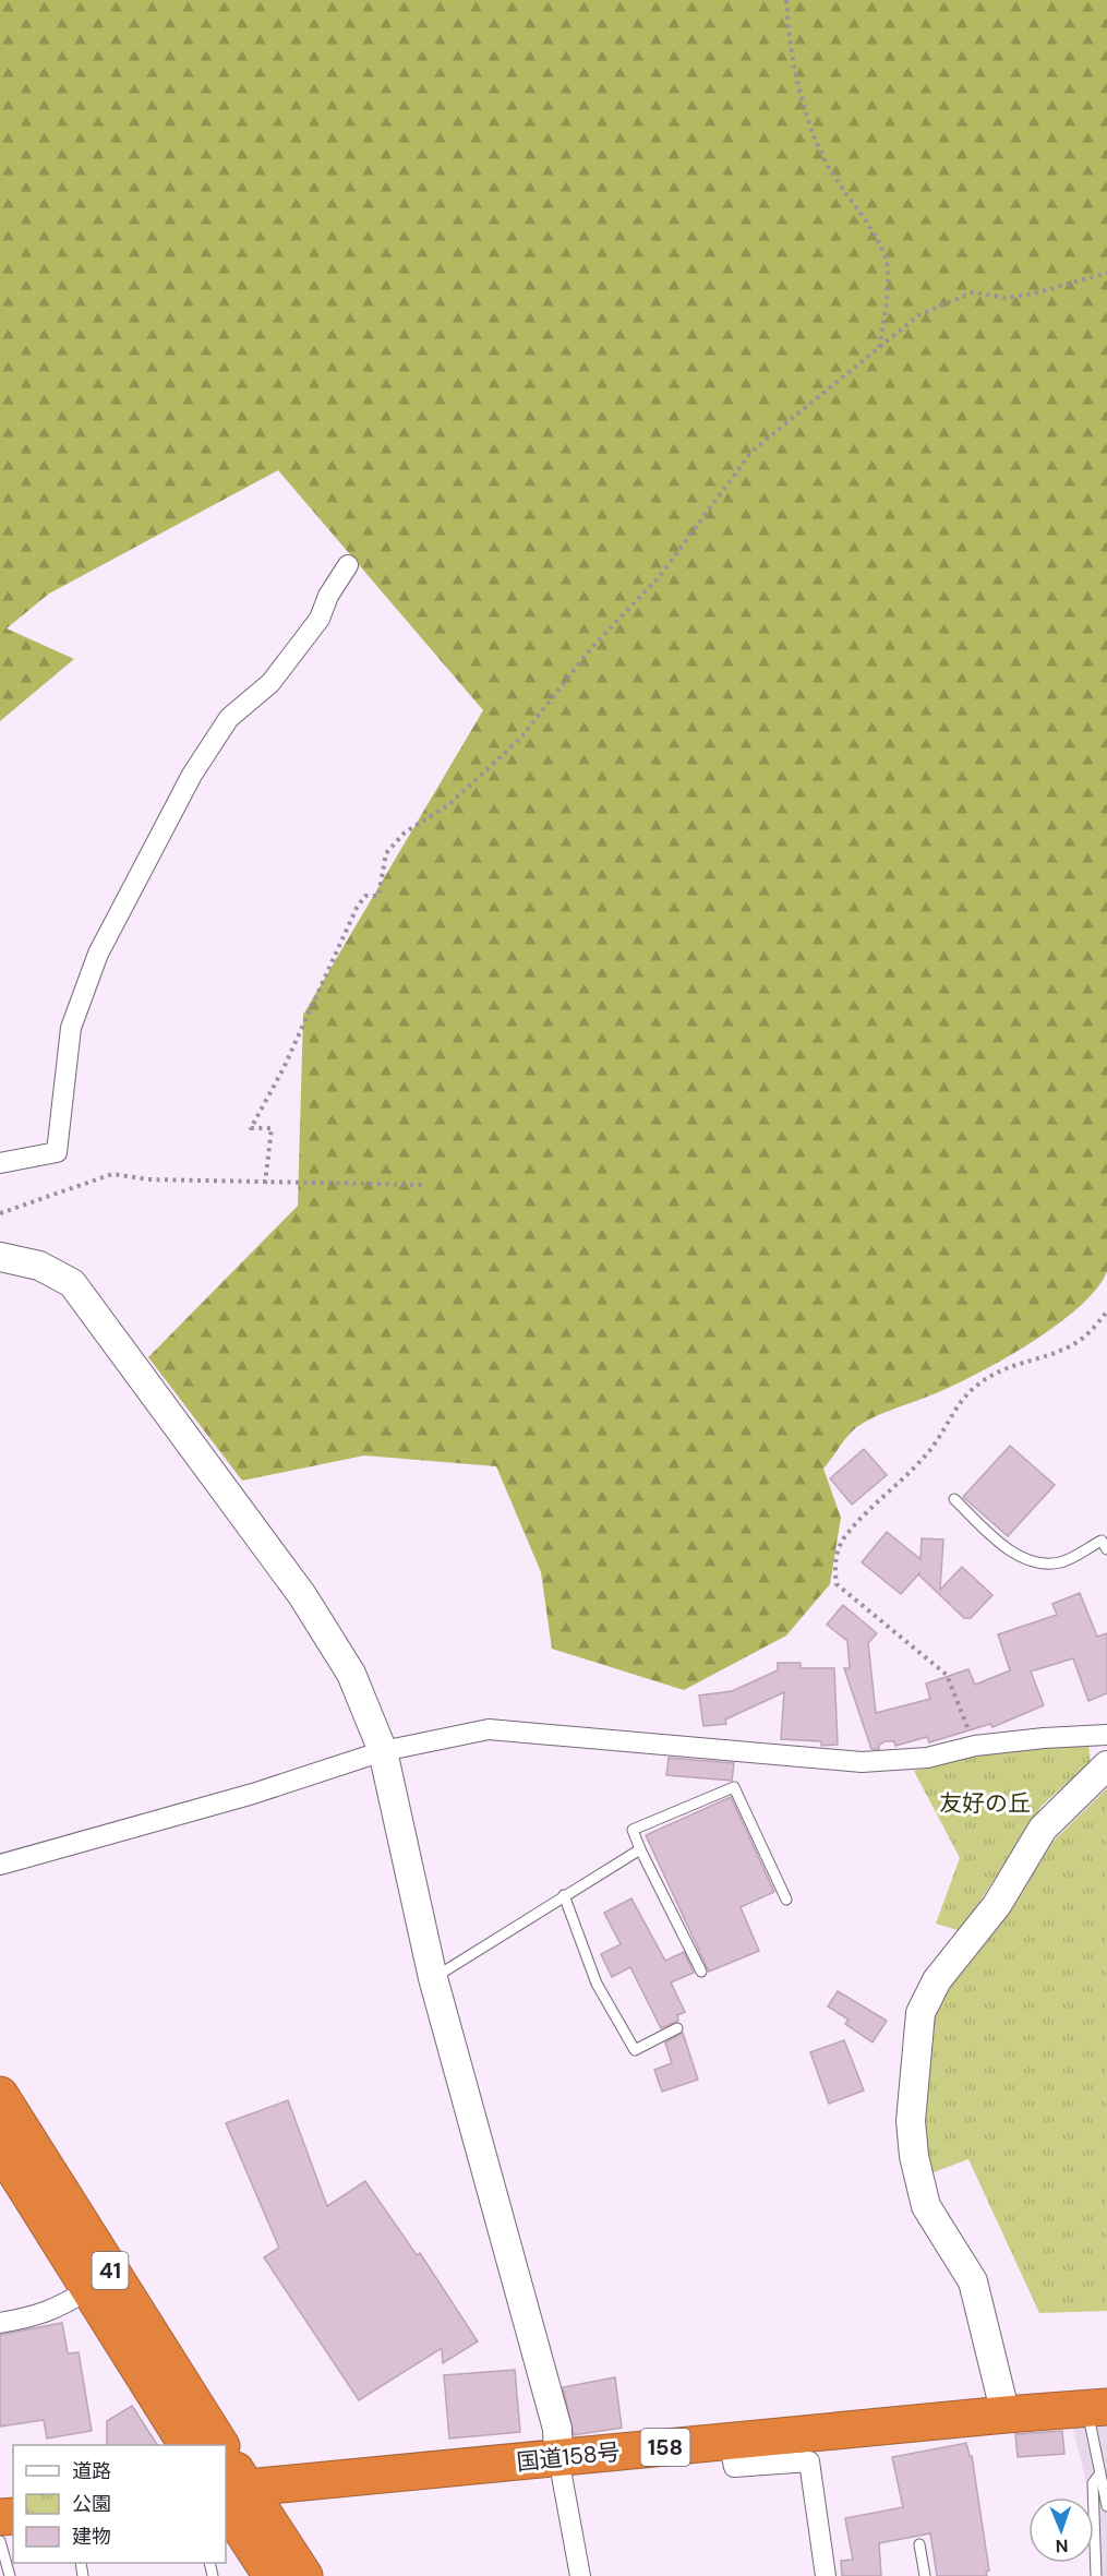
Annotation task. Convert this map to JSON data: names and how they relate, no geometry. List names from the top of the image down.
{
  "streets": {
    "highway": ["41", "158", "国道158号"]
  },
  "parks": ["友好の丘"],
  "legend": ["道路", "公園", "建物"],
  "north": "bottom"
}
